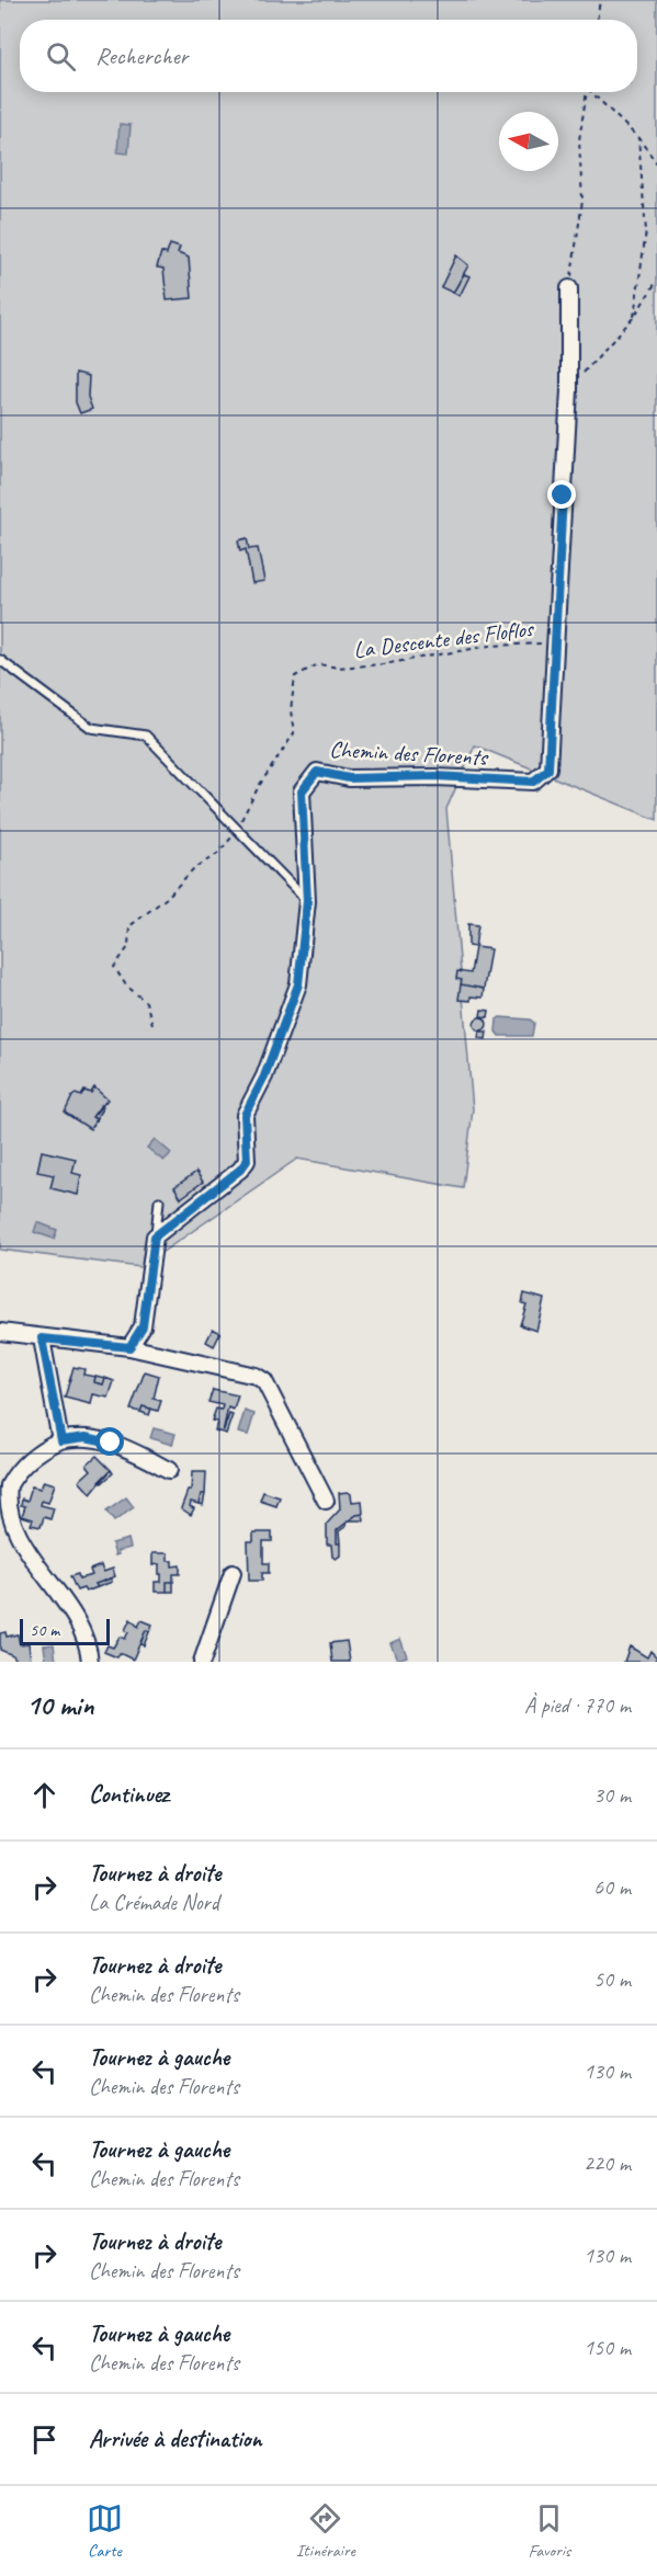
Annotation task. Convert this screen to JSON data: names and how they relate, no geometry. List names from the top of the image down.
{
  "streets": {
    "street": ["Chemin des Florents"],
    "path": ["La Descente des Floflos"]
  },
  "crossings": [
    ["La Descente des Floflos", "Chemin des Florents"]
  ],
  "scale_bar": "50 m",
  "north": "left",
  "page": {
    "search": "Rechercher",
    "scale": "50 m",
    "heading": ["10 min", "À pied · 770 m"],
    "list": [
      ["Continuez", "30 m"],
      ["Tournez à droite", "La Crémade Nord", "60 m"],
      ["Tournez à droite", "Chemin des Florents", "50 m"],
      ["Tournez à gauche", "Chemin des Florents", "130 m"],
      ["Tournez à gauche", "Chemin des Florents", "220 m"],
      ["Tournez à droite", "Chemin des Florents", "130 m"],
      ["Tournez à gauche", "Chemin des Florents", "150 m"],
      "Arrivée à destination"
    ],
    "nav": ["Carte", "Itinéraire", "Favoris"]
  }
}
